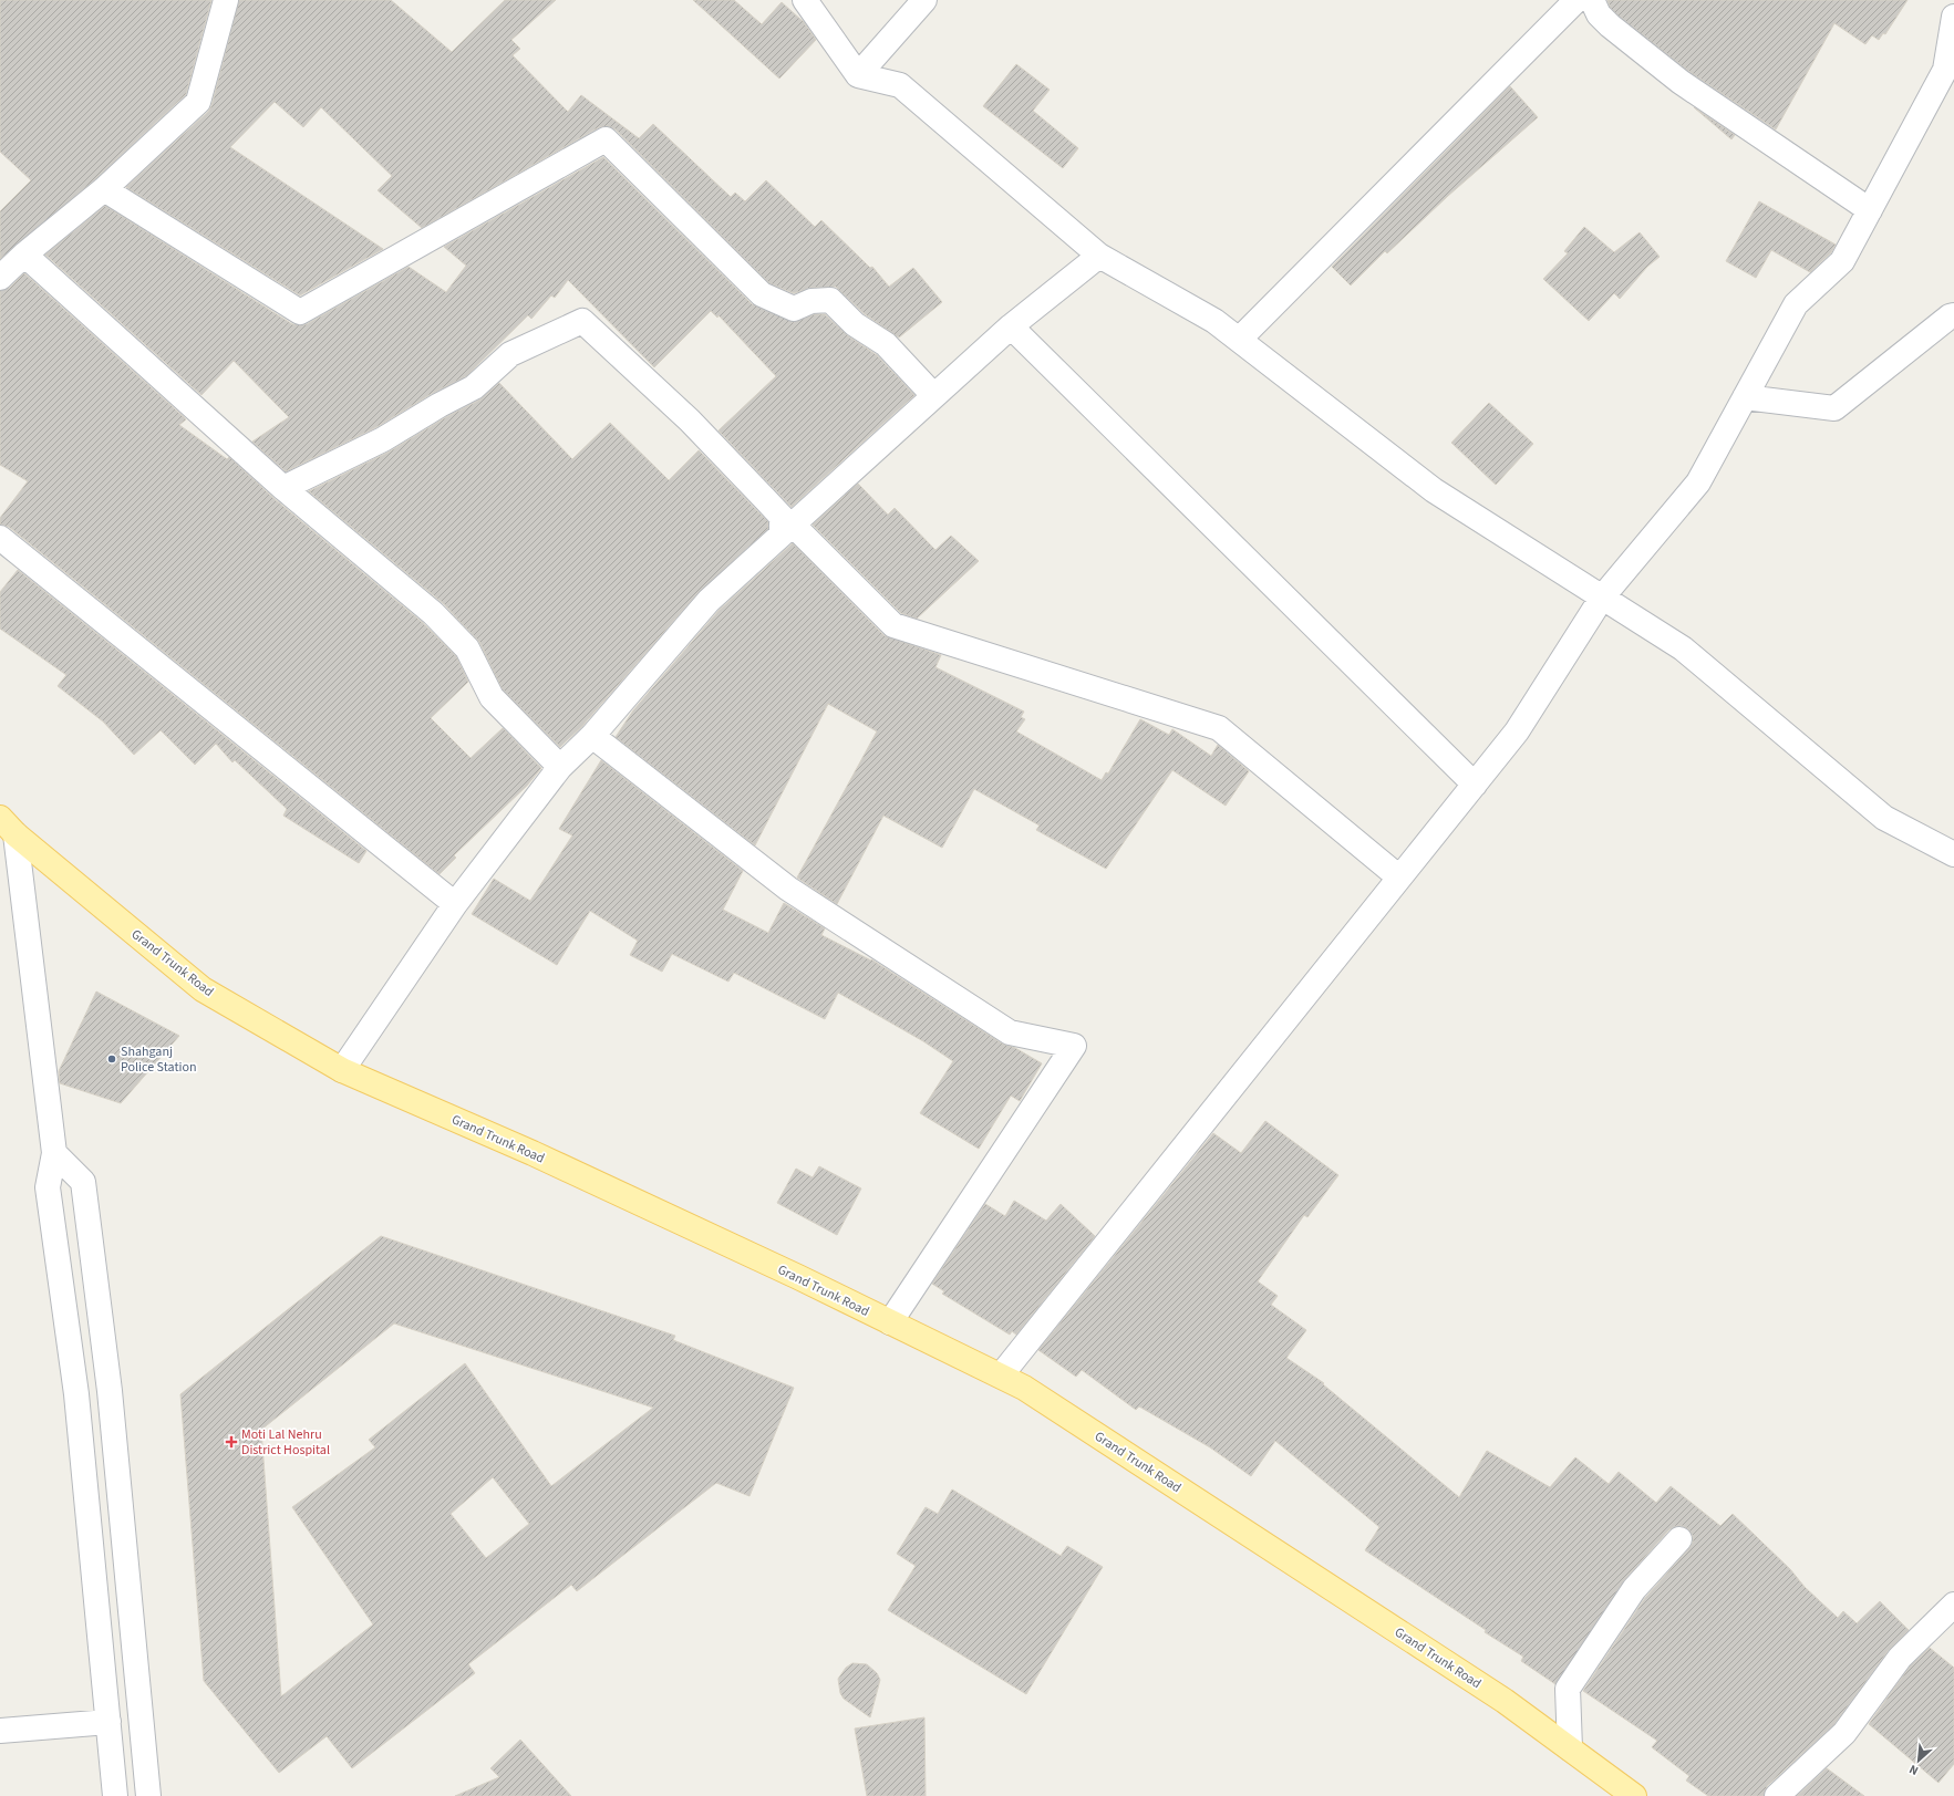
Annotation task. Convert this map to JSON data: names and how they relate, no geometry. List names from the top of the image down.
{
  "streets": {
    "main road": ["Grand Trunk Road"]
  },
  "places": {
    "other": ["Shahganj Police Station"],
    "health": ["Moti Lal Nehru District Hospital"]
  },
  "north": "bottom left"
}
